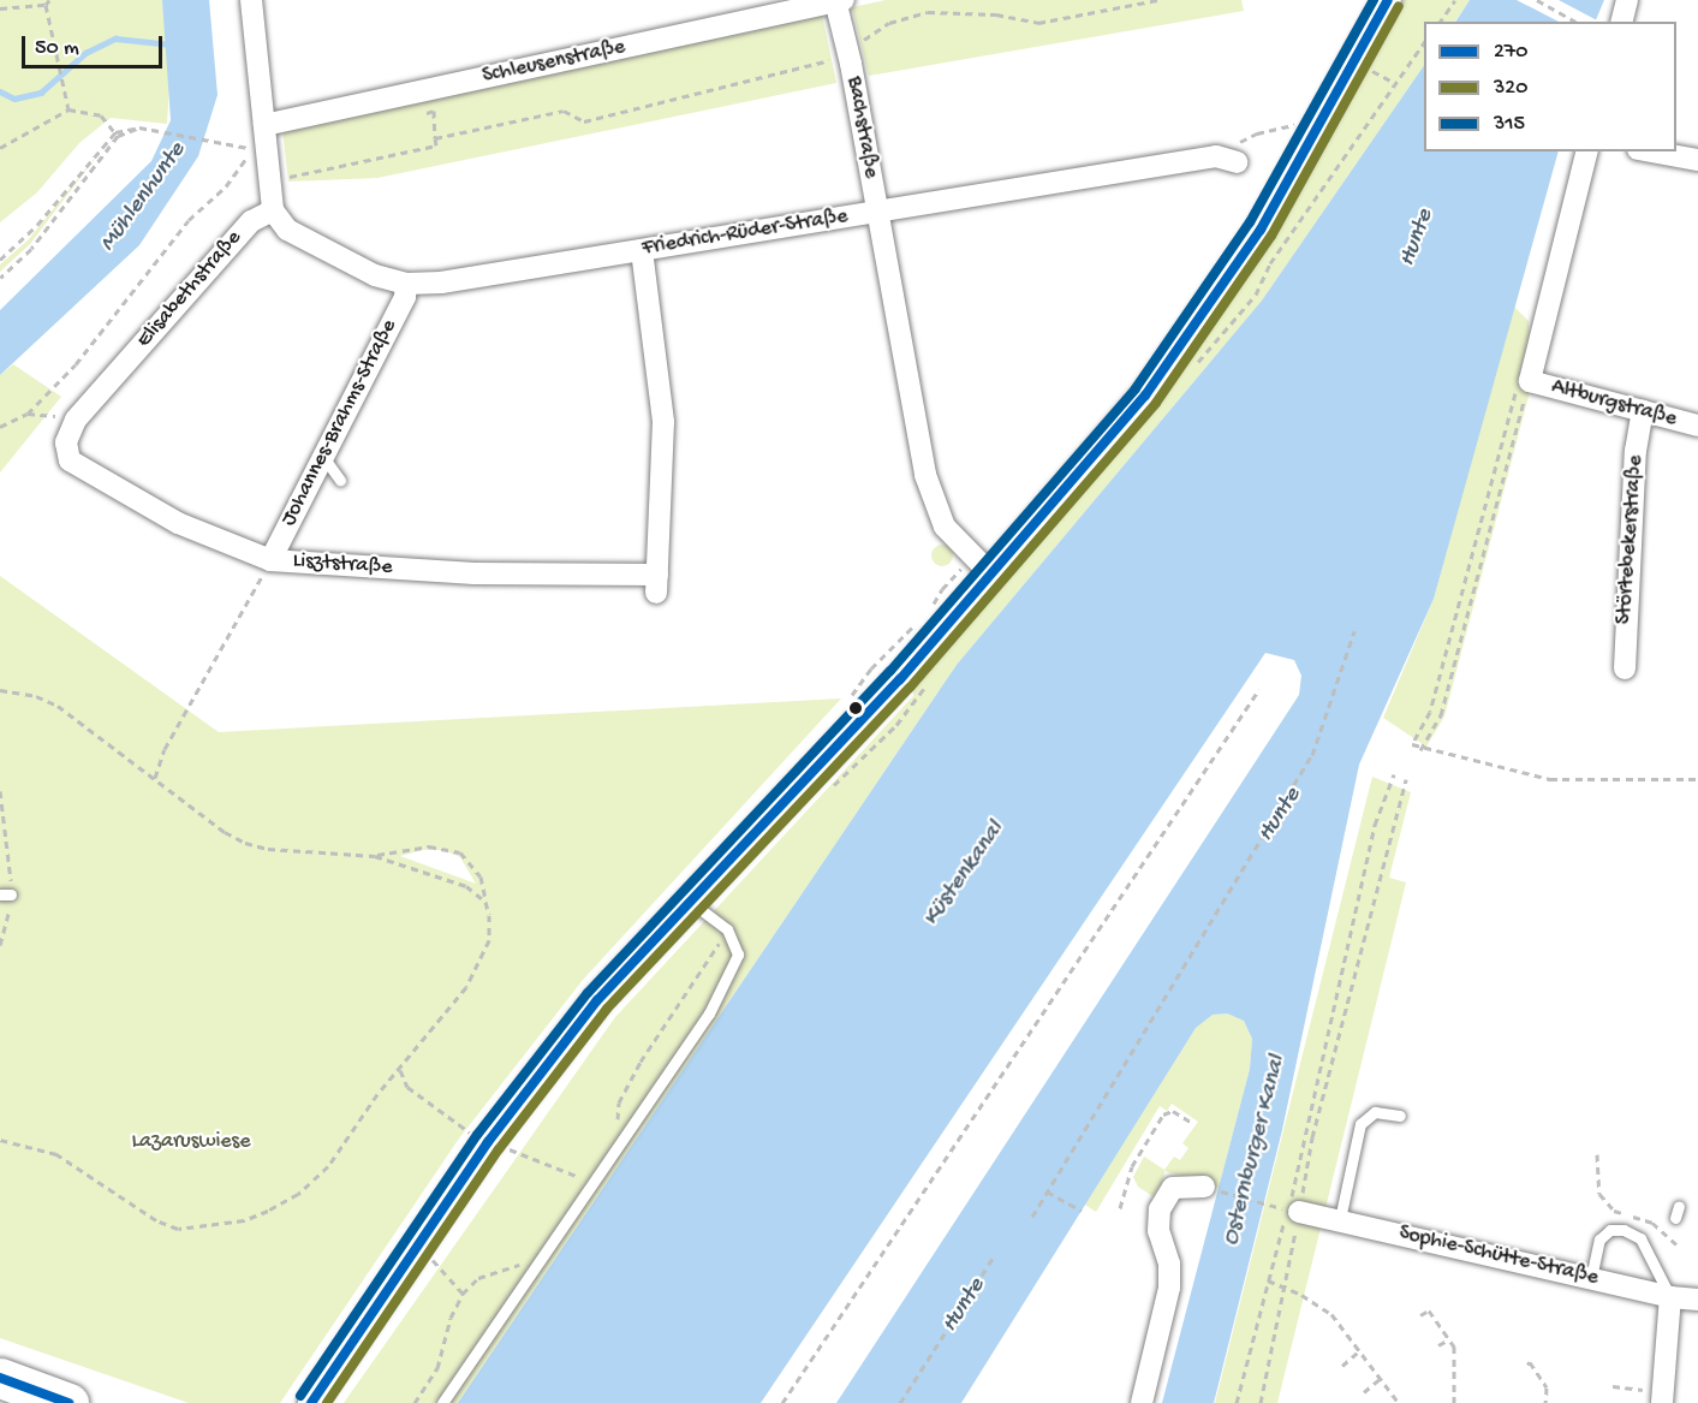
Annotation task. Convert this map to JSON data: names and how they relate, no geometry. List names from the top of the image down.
{
  "streets": {
    "street": [
      "Schleusenstraße",
      "Bachstraße",
      "Friedrich-Rüder-Straße",
      "Elisabethstraße",
      "Altburgstraße",
      "Johannes-Brahms-Straße",
      "Störtebekerstraße",
      "Lisztstraße",
      "Sophie-Schütte-Straße"
    ]
  },
  "crossings": [
    ["Schleusenstraße", "Bachstraße"],
    ["Bachstraße", "Friedrich-Rüder-Straße"],
    ["Friedrich-Rüder-Straße", "Elisabethstraße"],
    ["Friedrich-Rüder-Straße", "Johannes-Brahms-Straße"],
    ["Friedrich-Rüder-Straße", "Lisztstraße"],
    ["Elisabethstraße", "Lisztstraße"],
    ["Altburgstraße", "Störtebekerstraße"],
    ["Johannes-Brahms-Straße", "Lisztstraße"]
  ],
  "water": [
    "Mühlenhunte",
    "Hunte",
    "Küstenkanal",
    "Osternburger Kanal"
  ],
  "parks": ["Lazaruswiese"],
  "lines": ["transit line 270", "transit line 315", "transit line 320"],
  "legend": ["270", "320", "315"],
  "scale_bar": "50 m"
}
